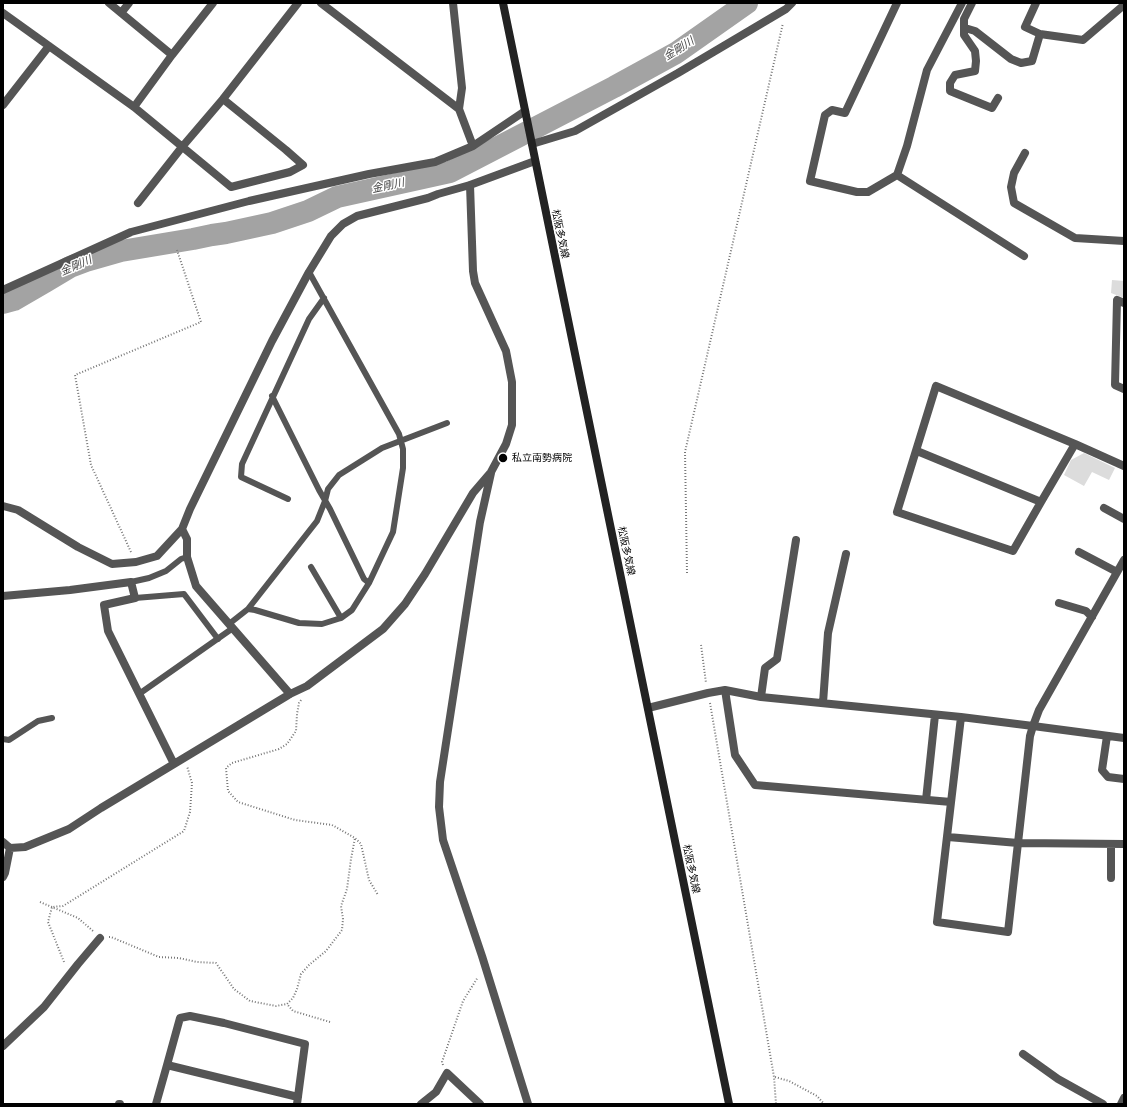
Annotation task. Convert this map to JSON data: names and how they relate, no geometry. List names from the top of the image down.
{
  "streets": {
    "main road": ["松阪多気線"]
  },
  "water": ["金剛川"],
  "places": ["私立南勢病院"]
}
